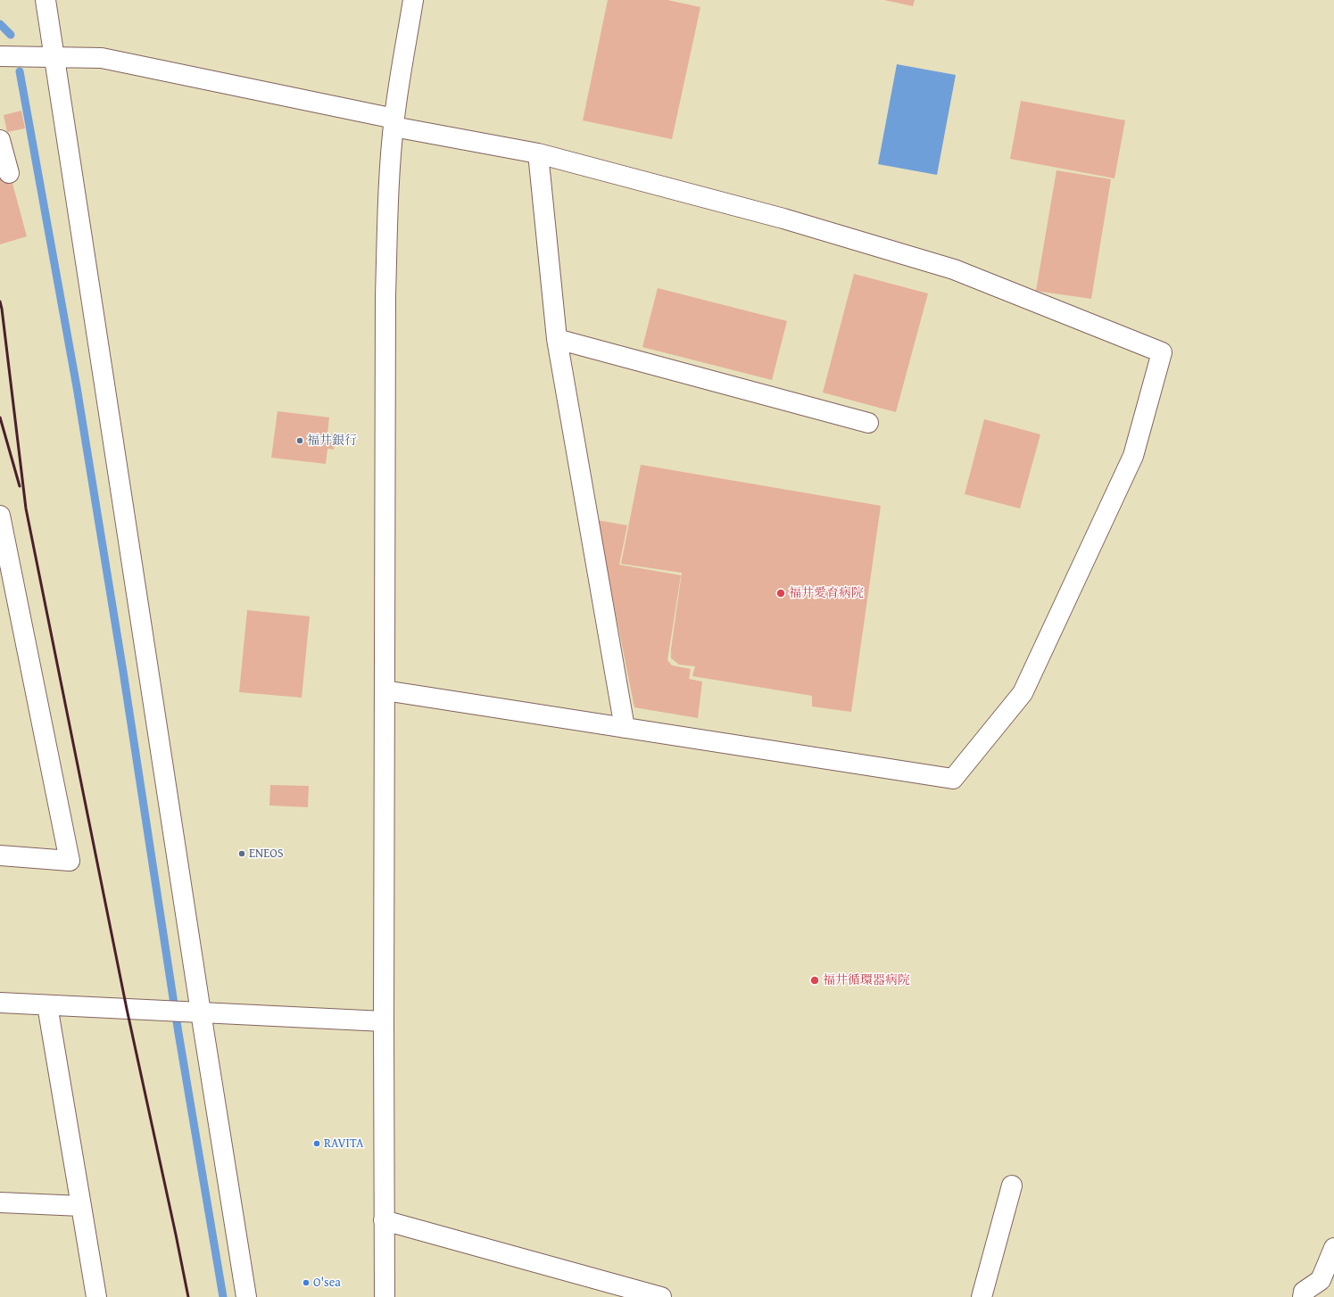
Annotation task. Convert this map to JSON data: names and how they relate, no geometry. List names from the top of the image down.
{
  "places": [
    "福井銀行",
    "福井愛育病院",
    "ENEOS",
    "福井循環器病院",
    "RAVITA",
    "O'sea"
  ]
}
